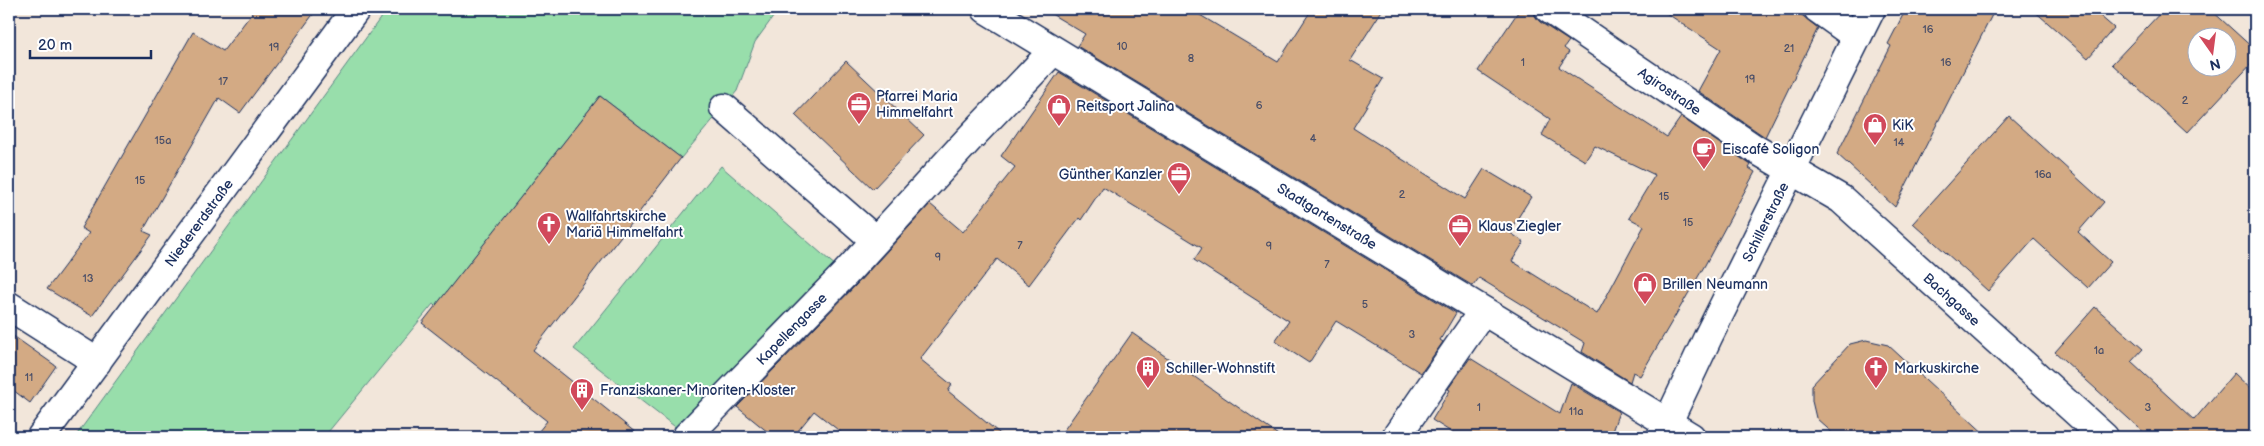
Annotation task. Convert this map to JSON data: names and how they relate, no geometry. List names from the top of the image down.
{
  "streets": {
    "street": [
      "Agirostraße",
      "Stadtgartenstraße",
      "Niedererdstraße",
      "Schillerstraße",
      "Bachgasse",
      "Kapellengasse"
    ]
  },
  "crossings": [
    ["Agirostraße", "Schillerstraße"],
    ["Agirostraße", "Bachgasse"],
    ["Stadtgartenstraße", "Schillerstraße"],
    ["Stadtgartenstraße", "Kapellengasse"],
    ["Schillerstraße", "Bachgasse"]
  ],
  "places": {
    "office": ["Pfarrei Maria Himmelfahrt", "Günther Kanzler", "Klaus Ziegler"],
    "shop": ["Reitsport Jalina", "KiK", "Brillen Neumann"],
    "cafe": ["Eiscafé Soligon"],
    "church": ["Wallfahrtskirche Mariä Himmelfahrt", "Markuskirche"],
    "building": ["Schiller-Wohnstift", "Franziskaner-Minoriten-Kloster"]
  },
  "house_numbers": [
    "16",
    "10",
    "19",
    "21",
    "8",
    "1",
    "16",
    "19",
    "17",
    "2",
    "6",
    "4",
    "15a",
    "14",
    "16a",
    "15",
    "2",
    "15",
    "15",
    "7",
    "9",
    "9",
    "7",
    "13",
    "5",
    "3",
    "1a",
    "11",
    "1",
    "3",
    "11a"
  ],
  "scale_bar": "20 m",
  "north": "bottom"
}
